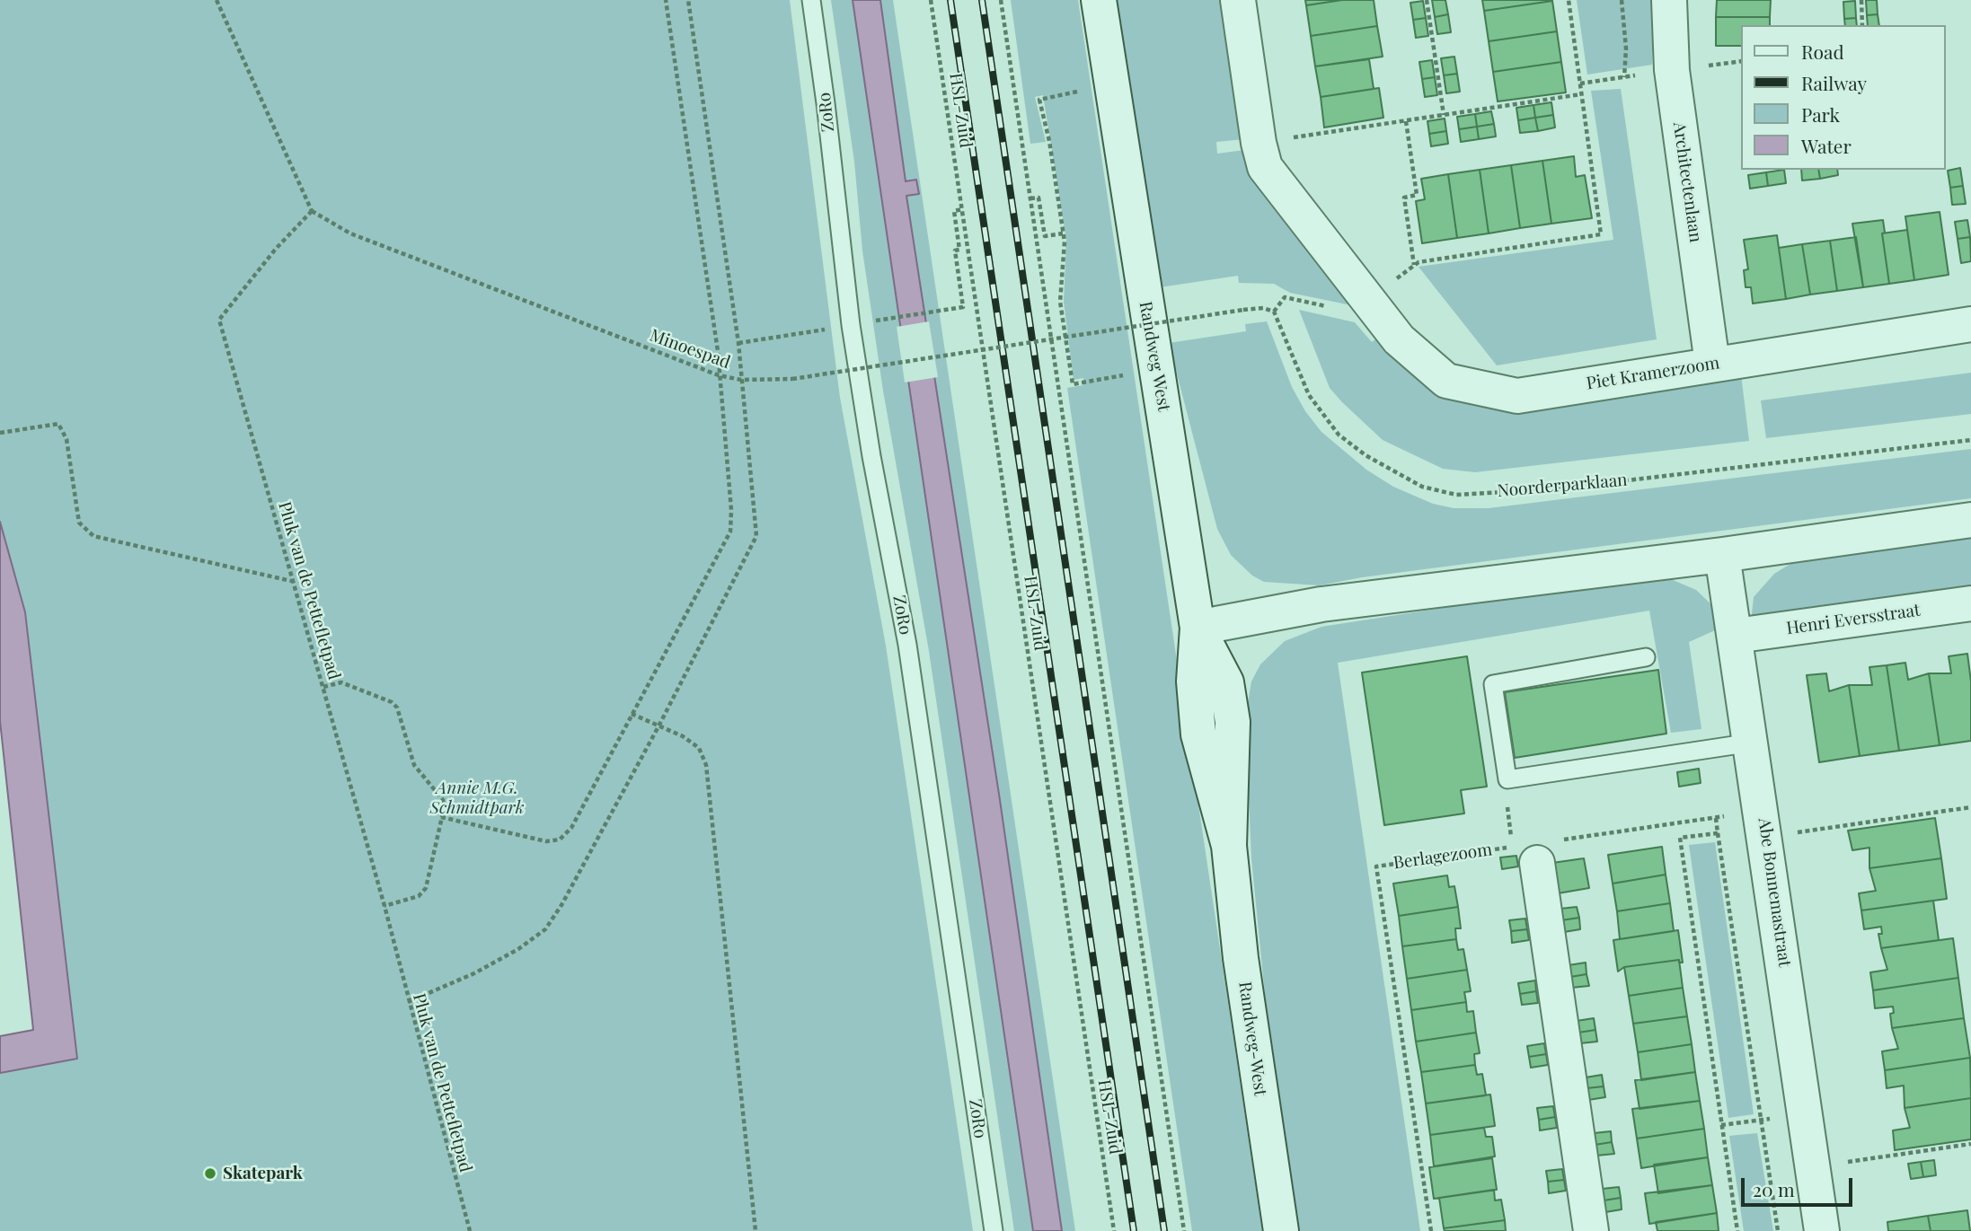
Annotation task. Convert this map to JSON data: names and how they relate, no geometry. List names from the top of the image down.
{
  "streets": {
    "street": [
      "Architectenlaan",
      "Randweg West",
      "Piet Kramerzoom",
      "Henri Eversstraat",
      "Abe Bonnemastraat",
      "Randweg-West"
    ],
    "lane": ["ZoRo"],
    "path": [
      "HSL-Zuid",
      "Minoespad",
      "Noorderparklaan",
      "Pluk van de Pettefletpad",
      "Berlagezoom"
    ]
  },
  "crossings": [
    ["Architectenlaan", "Piet Kramerzoom"],
    ["Minoespad", "Pluk van de Pettefletpad"],
    ["Randweg West", "Randweg-West"],
    ["Henri Eversstraat", "Abe Bonnemastraat"],
    ["Berlagezoom", "Abe Bonnemastraat"]
  ],
  "parks": ["Annie M.G. Schmidtpark"],
  "places": ["Skatepark"],
  "legend": [
    "Road",
    "Railway",
    "Park",
    "Water"
  ],
  "scale_bar": "20 m"
}
